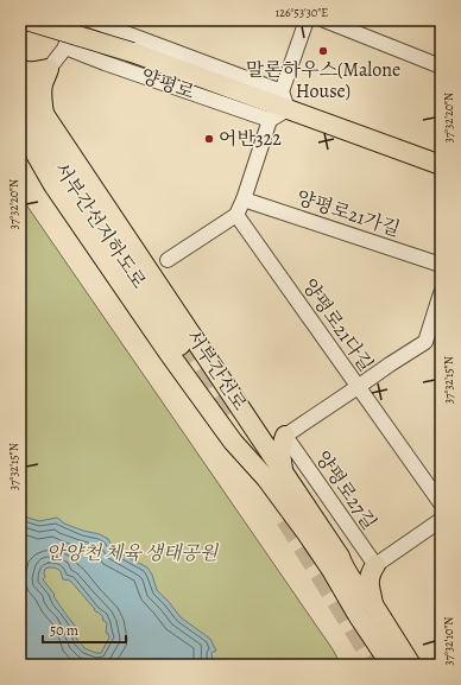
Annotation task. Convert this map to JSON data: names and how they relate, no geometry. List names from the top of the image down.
{
  "streets": {
    "highway": ["서부간선지하도로"],
    "main road": ["양평로", "서부간선로"],
    "street": ["양평로21가길", "양평로21다길", "양평로27길"]
  },
  "parks": ["안양천 체육 생태공원"],
  "places": ["말론하우스(Malone House)", "어반322"],
  "scale_bar": "50 m",
  "coordinates": [
    "126°53'30\"E",
    "37°32'20\"N",
    "37°32'15\"N",
    "37°32'10\"N"
  ]
}
